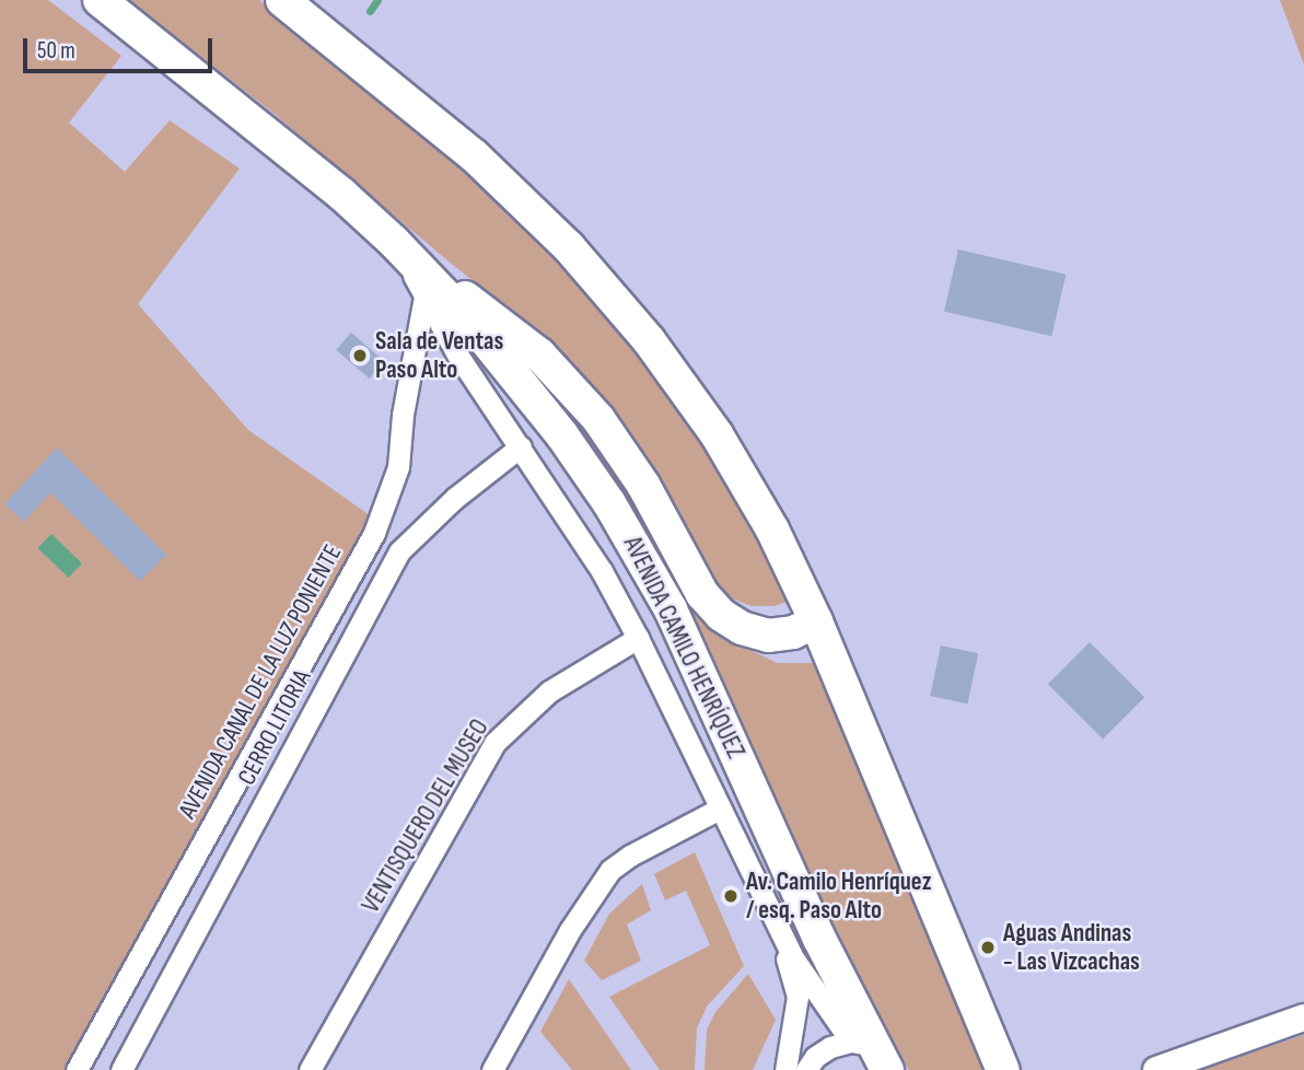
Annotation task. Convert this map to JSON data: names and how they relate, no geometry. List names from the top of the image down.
{
  "streets": {
    "main road": ["AVENIDA CAMILO HENRÍQUEZ"],
    "street": ["AVENIDA CANAL DE LA LUZ PONIENTE", "CERRO LITORIA", "VENTISQUERO DEL MUSEO"]
  },
  "crossings": [
    ["AVENIDA CAMILO HENRÍQUEZ", "AVENIDA CANAL DE LA LUZ PONIENTE"]
  ],
  "places": ["Sala de Ventas Paso Alto", "Av. Camilo Henríquez / esq. Paso Alto", "Aguas Andinas - Las Vizcachas"],
  "scale_bar": "50 m"
}
